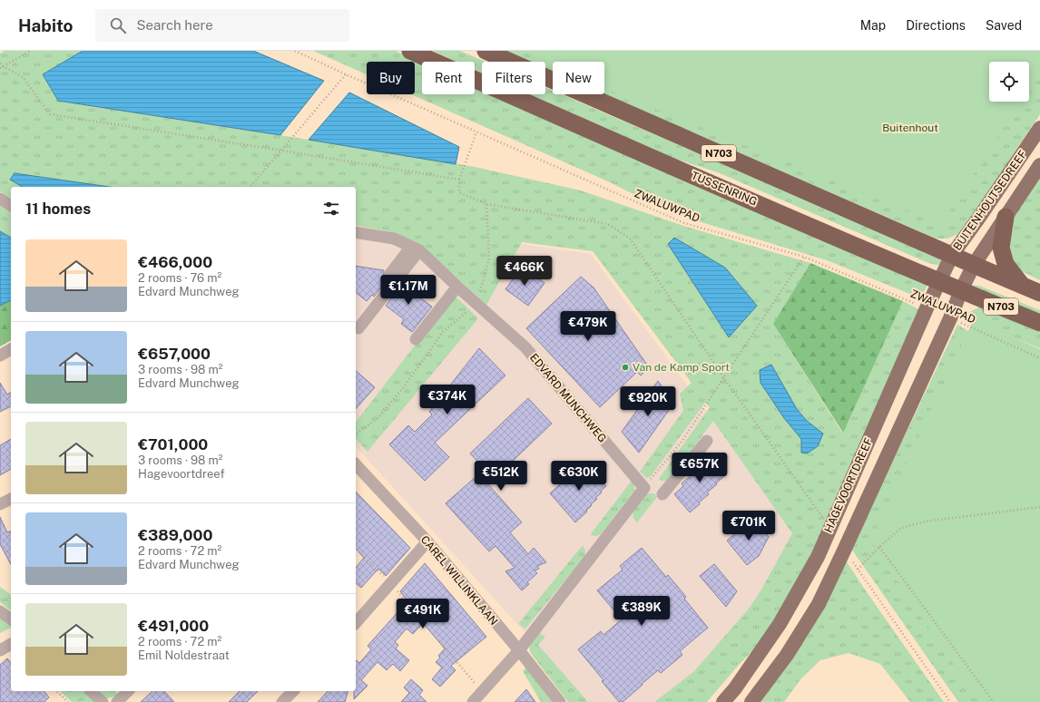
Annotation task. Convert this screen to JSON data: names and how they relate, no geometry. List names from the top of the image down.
{
  "streets": {
    "highway": ["N703", "TUSSENRING"],
    "main road": ["BUITENHOUTSEDREEF", "HAGEVOORTDREEF"],
    "street": ["EDVARD MUNCHWEG", "CAREL WILLINKLAAN"],
    "path": ["ZWALUWPAD"]
  },
  "crossings": [
    ["N703", "BUITENHOUTSEDREEF"],
    ["N703", "HAGEVOORTDREEF"],
    ["TUSSENRING", "BUITENHOUTSEDREEF"],
    ["TUSSENRING", "HAGEVOORTDREEF"],
    ["BUITENHOUTSEDREEF", "HAGEVOORTDREEF"],
    ["ZWALUWPAD", "HAGEVOORTDREEF"],
    ["EDVARD MUNCHWEG", "CAREL WILLINKLAAN"]
  ],
  "parks": ["Buitenhout"],
  "places": ["Van de Kamp Sport"],
  "page": {
    "header": "Habito",
    "search": "Search here",
    "nav": ["Map", "Directions", "Saved"],
    "chip": [
      "Buy",
      "Rent",
      "Filters",
      "New"
    ],
    "heading": "11 homes",
    "list": [
      {
        "name": "€466,000",
        "note": "2 rooms · 76 m² · Edvard Munchweg"
      },
      {
        "name": "€657,000",
        "note": "3 rooms · 98 m² · Edvard Munchweg"
      },
      {
        "name": "€701,000",
        "note": "3 rooms · 98 m² · Hagevoortdreef"
      },
      {
        "name": "€389,000",
        "note": "2 rooms · 72 m² · Edvard Munchweg"
      },
      {
        "name": "€491,000",
        "note": "2 rooms · 72 m² · Emil Noldestraat"
      }
    ],
    "price": [
      "€466K",
      "€1.17M",
      "€479K",
      "€374K",
      "€920K",
      "€657K",
      "€512K",
      "€630K",
      "€701K",
      "€389K",
      "€491K"
    ]
  }
}
